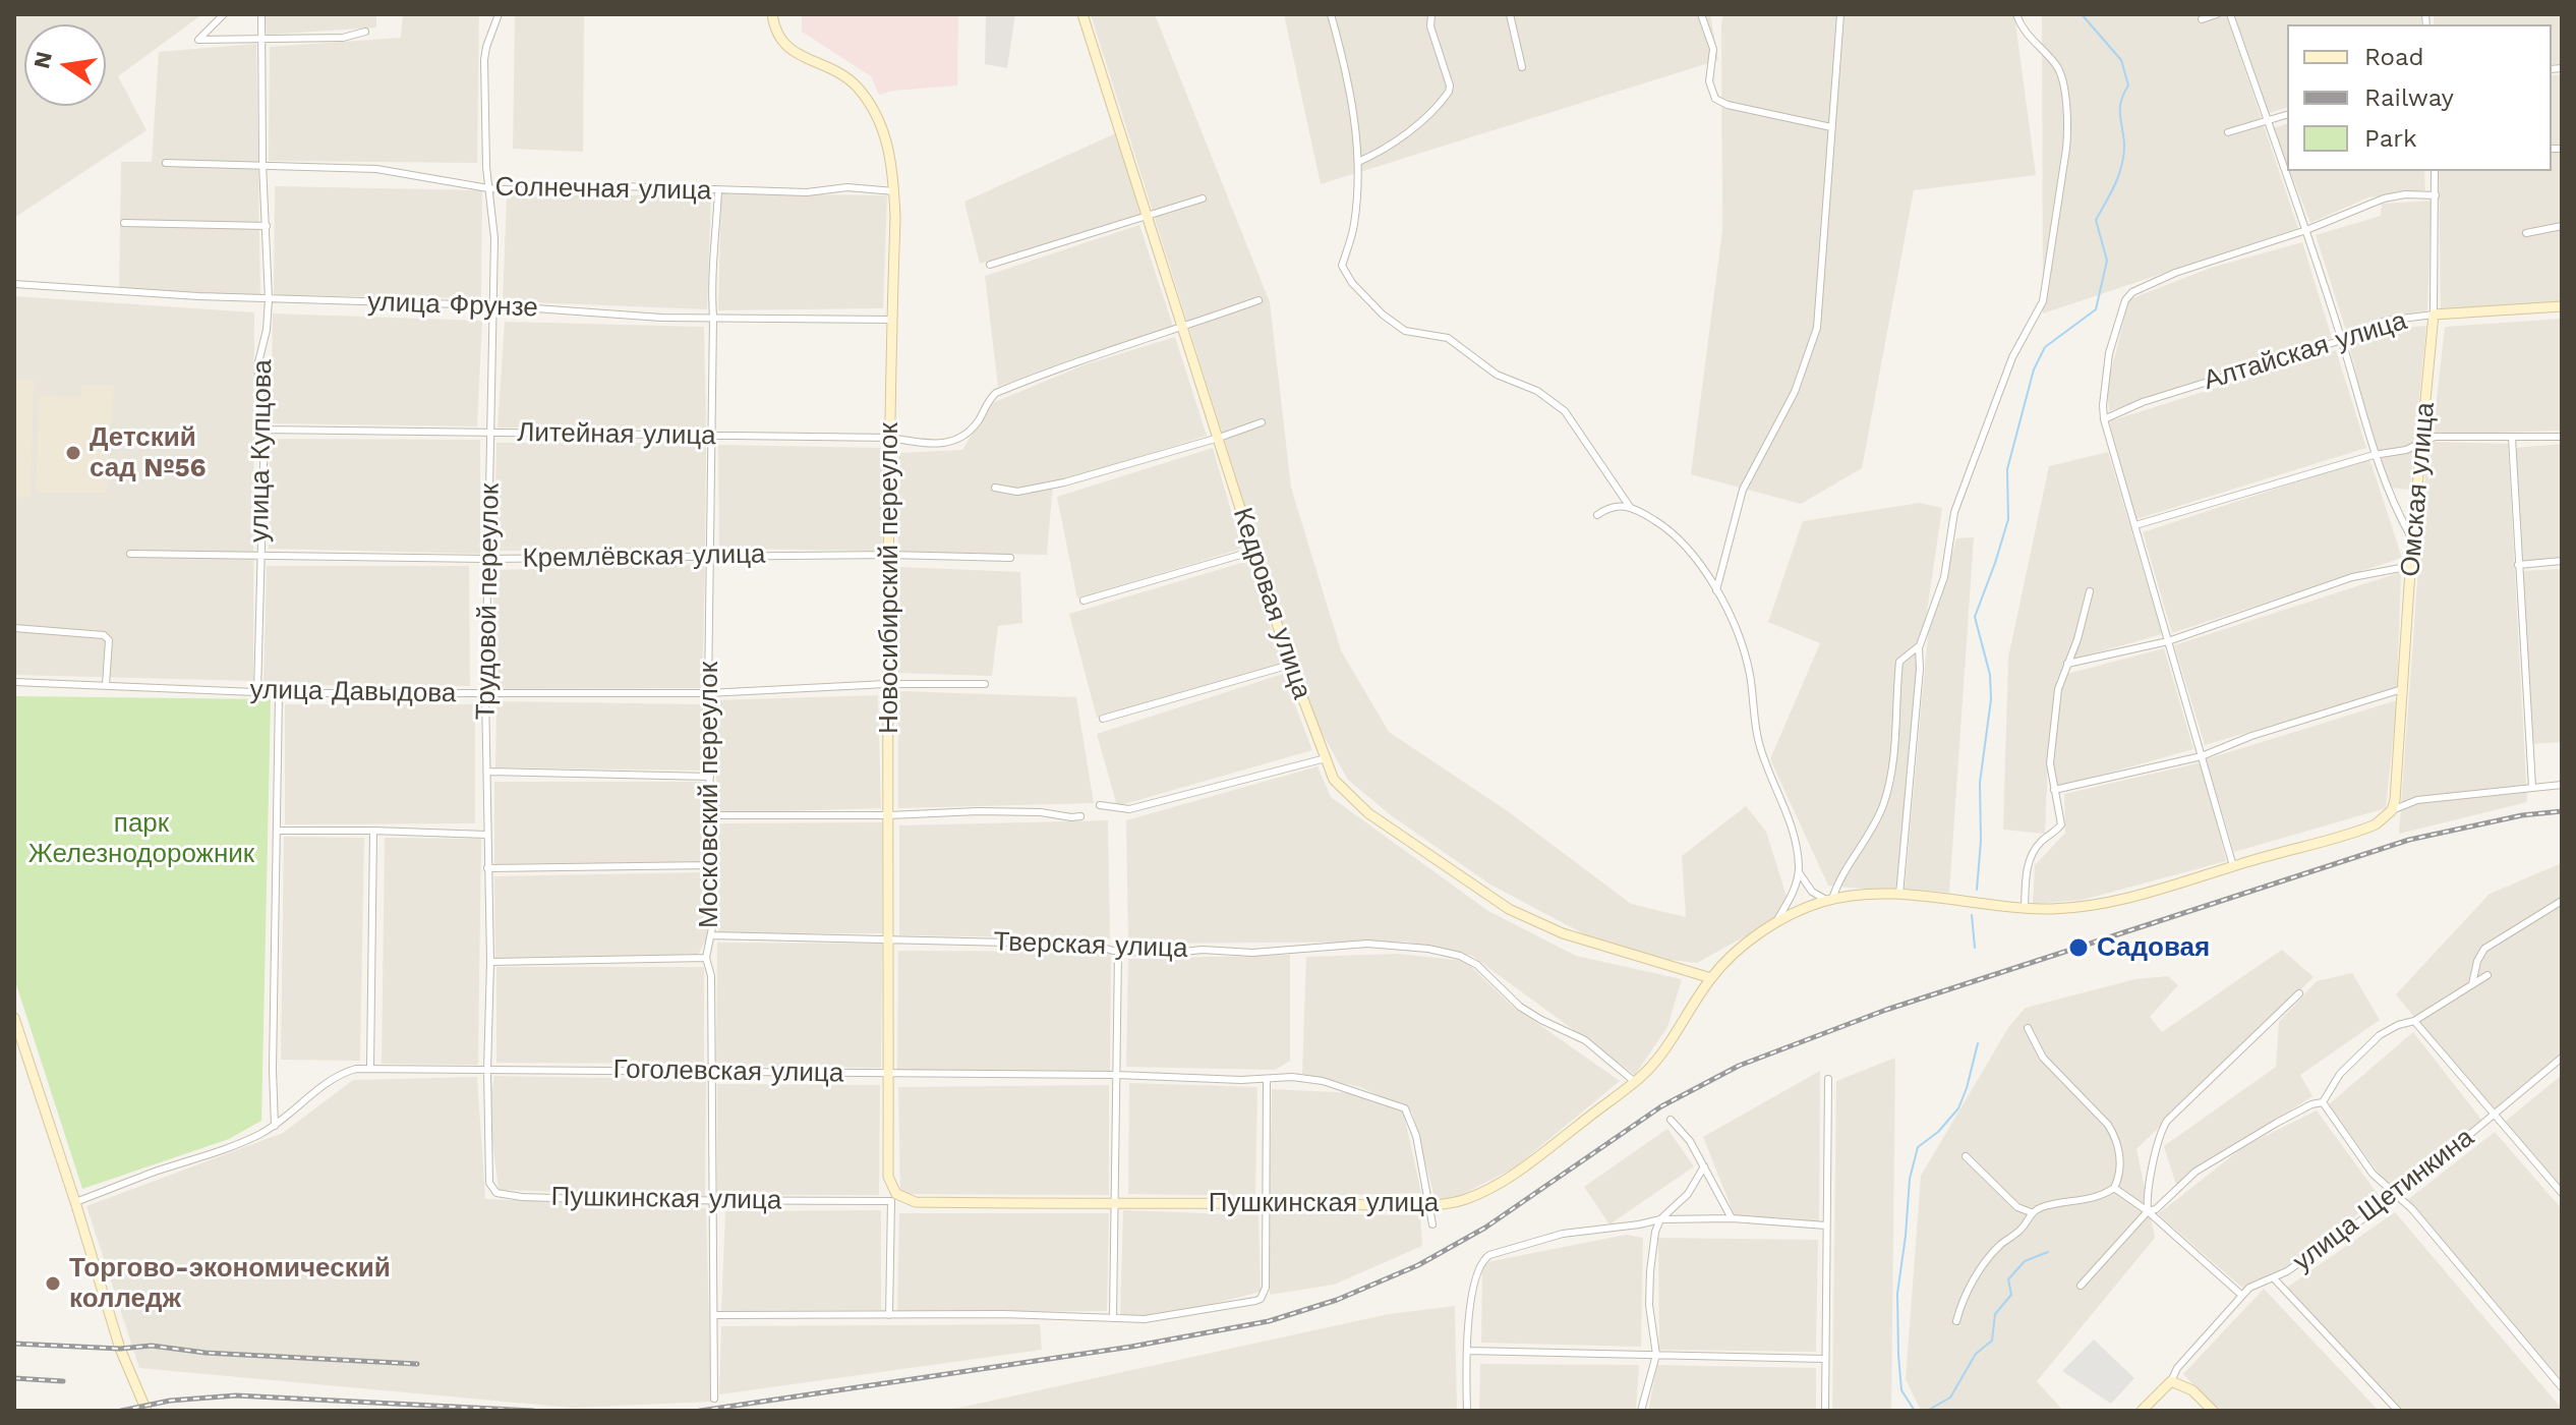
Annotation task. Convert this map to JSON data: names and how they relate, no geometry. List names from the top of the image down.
{
  "streets": {
    "street": [
      "Солнечная улица",
      "улица Фрунзе",
      "Алтайская улица",
      "Литейная улица",
      "улица Купцова",
      "Омская улица",
      "Кремлёвская улица",
      "Новосибирский переулок",
      "Трудовой переулок",
      "Кедровая улица",
      "улица Давыдова",
      "Московский переулок",
      "Тверская улица",
      "Гоголевская улица",
      "Пушкинская улица",
      "улица Щетинкина"
    ]
  },
  "crossings": [
    ["Солнечная улица", "улица Купцова"],
    ["Солнечная улица", "Новосибирский переулок"],
    ["Солнечная улица", "Трудовой переулок"],
    ["Солнечная улица", "Московский переулок"],
    ["улица Фрунзе", "улица Купцова"],
    ["улица Фрунзе", "Новосибирский переулок"],
    ["улица Фрунзе", "Трудовой переулок"],
    ["улица Фрунзе", "Московский переулок"],
    ["Алтайская улица", "Омская улица"],
    ["Литейная улица", "улица Купцова"],
    ["Литейная улица", "Новосибирский переулок"],
    ["Литейная улица", "Трудовой переулок"],
    ["Литейная улица", "Кедровая улица"],
    ["Литейная улица", "Московский переулок"],
    ["улица Купцова", "Кремлёвская улица"],
    ["улица Купцова", "улица Давыдова"],
    ["Омская улица", "Пушкинская улица"],
    ["Кремлёвская улица", "Новосибирский переулок"],
    ["Кремлёвская улица", "Трудовой переулок"],
    ["Кремлёвская улица", "Московский переулок"],
    ["Новосибирский переулок", "улица Давыдова"],
    ["Новосибирский переулок", "Тверская улица"],
    ["Новосибирский переулок", "Гоголевская улица"],
    ["Новосибирский переулок", "Пушкинская улица"],
    ["Трудовой переулок", "улица Давыдова"],
    ["Трудовой переулок", "Гоголевская улица"],
    ["Трудовой переулок", "Пушкинская улица"],
    ["Кедровая улица", "Пушкинская улица"],
    ["улица Давыдова", "Московский переулок"],
    ["Московский переулок", "Тверская улица"],
    ["Московский переулок", "Гоголевская улица"],
    ["Московский переулок", "Пушкинская улица"],
    ["Тверская улица", "Пушкинская улица"],
    ["Гоголевская улица", "Пушкинская улица"]
  ],
  "parks": ["парк Железнодорожник"],
  "places": ["Детский сад №56", "Садовая", "Торгово-экономический колледж"],
  "legend": ["Road", "Railway", "Park"],
  "north": "left"
}
